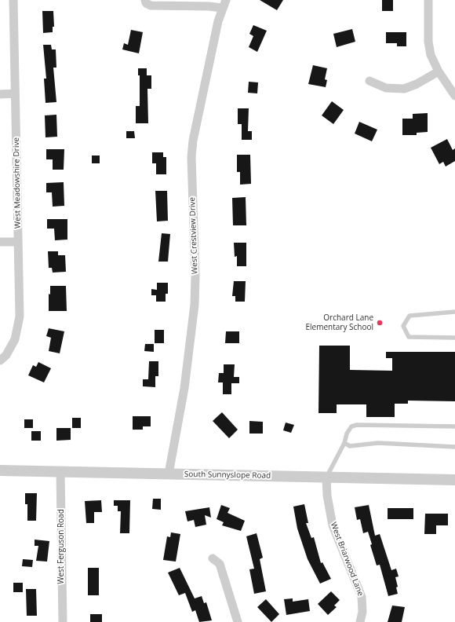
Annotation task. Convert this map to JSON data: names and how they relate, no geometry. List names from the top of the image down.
{
  "streets": {
    "street": [
      "West Meadowshire Drive",
      "West Crestview Drive",
      "South Sunnyslope Road",
      "West Ferguson Road",
      "West Briarwood Lane"
    ]
  },
  "crossings": [
    ["West Crestview Drive", "South Sunnyslope Road"],
    ["South Sunnyslope Road", "West Ferguson Road"],
    ["South Sunnyslope Road", "West Briarwood Lane"]
  ],
  "places": ["Orchard Lane Elementary School"]
}
